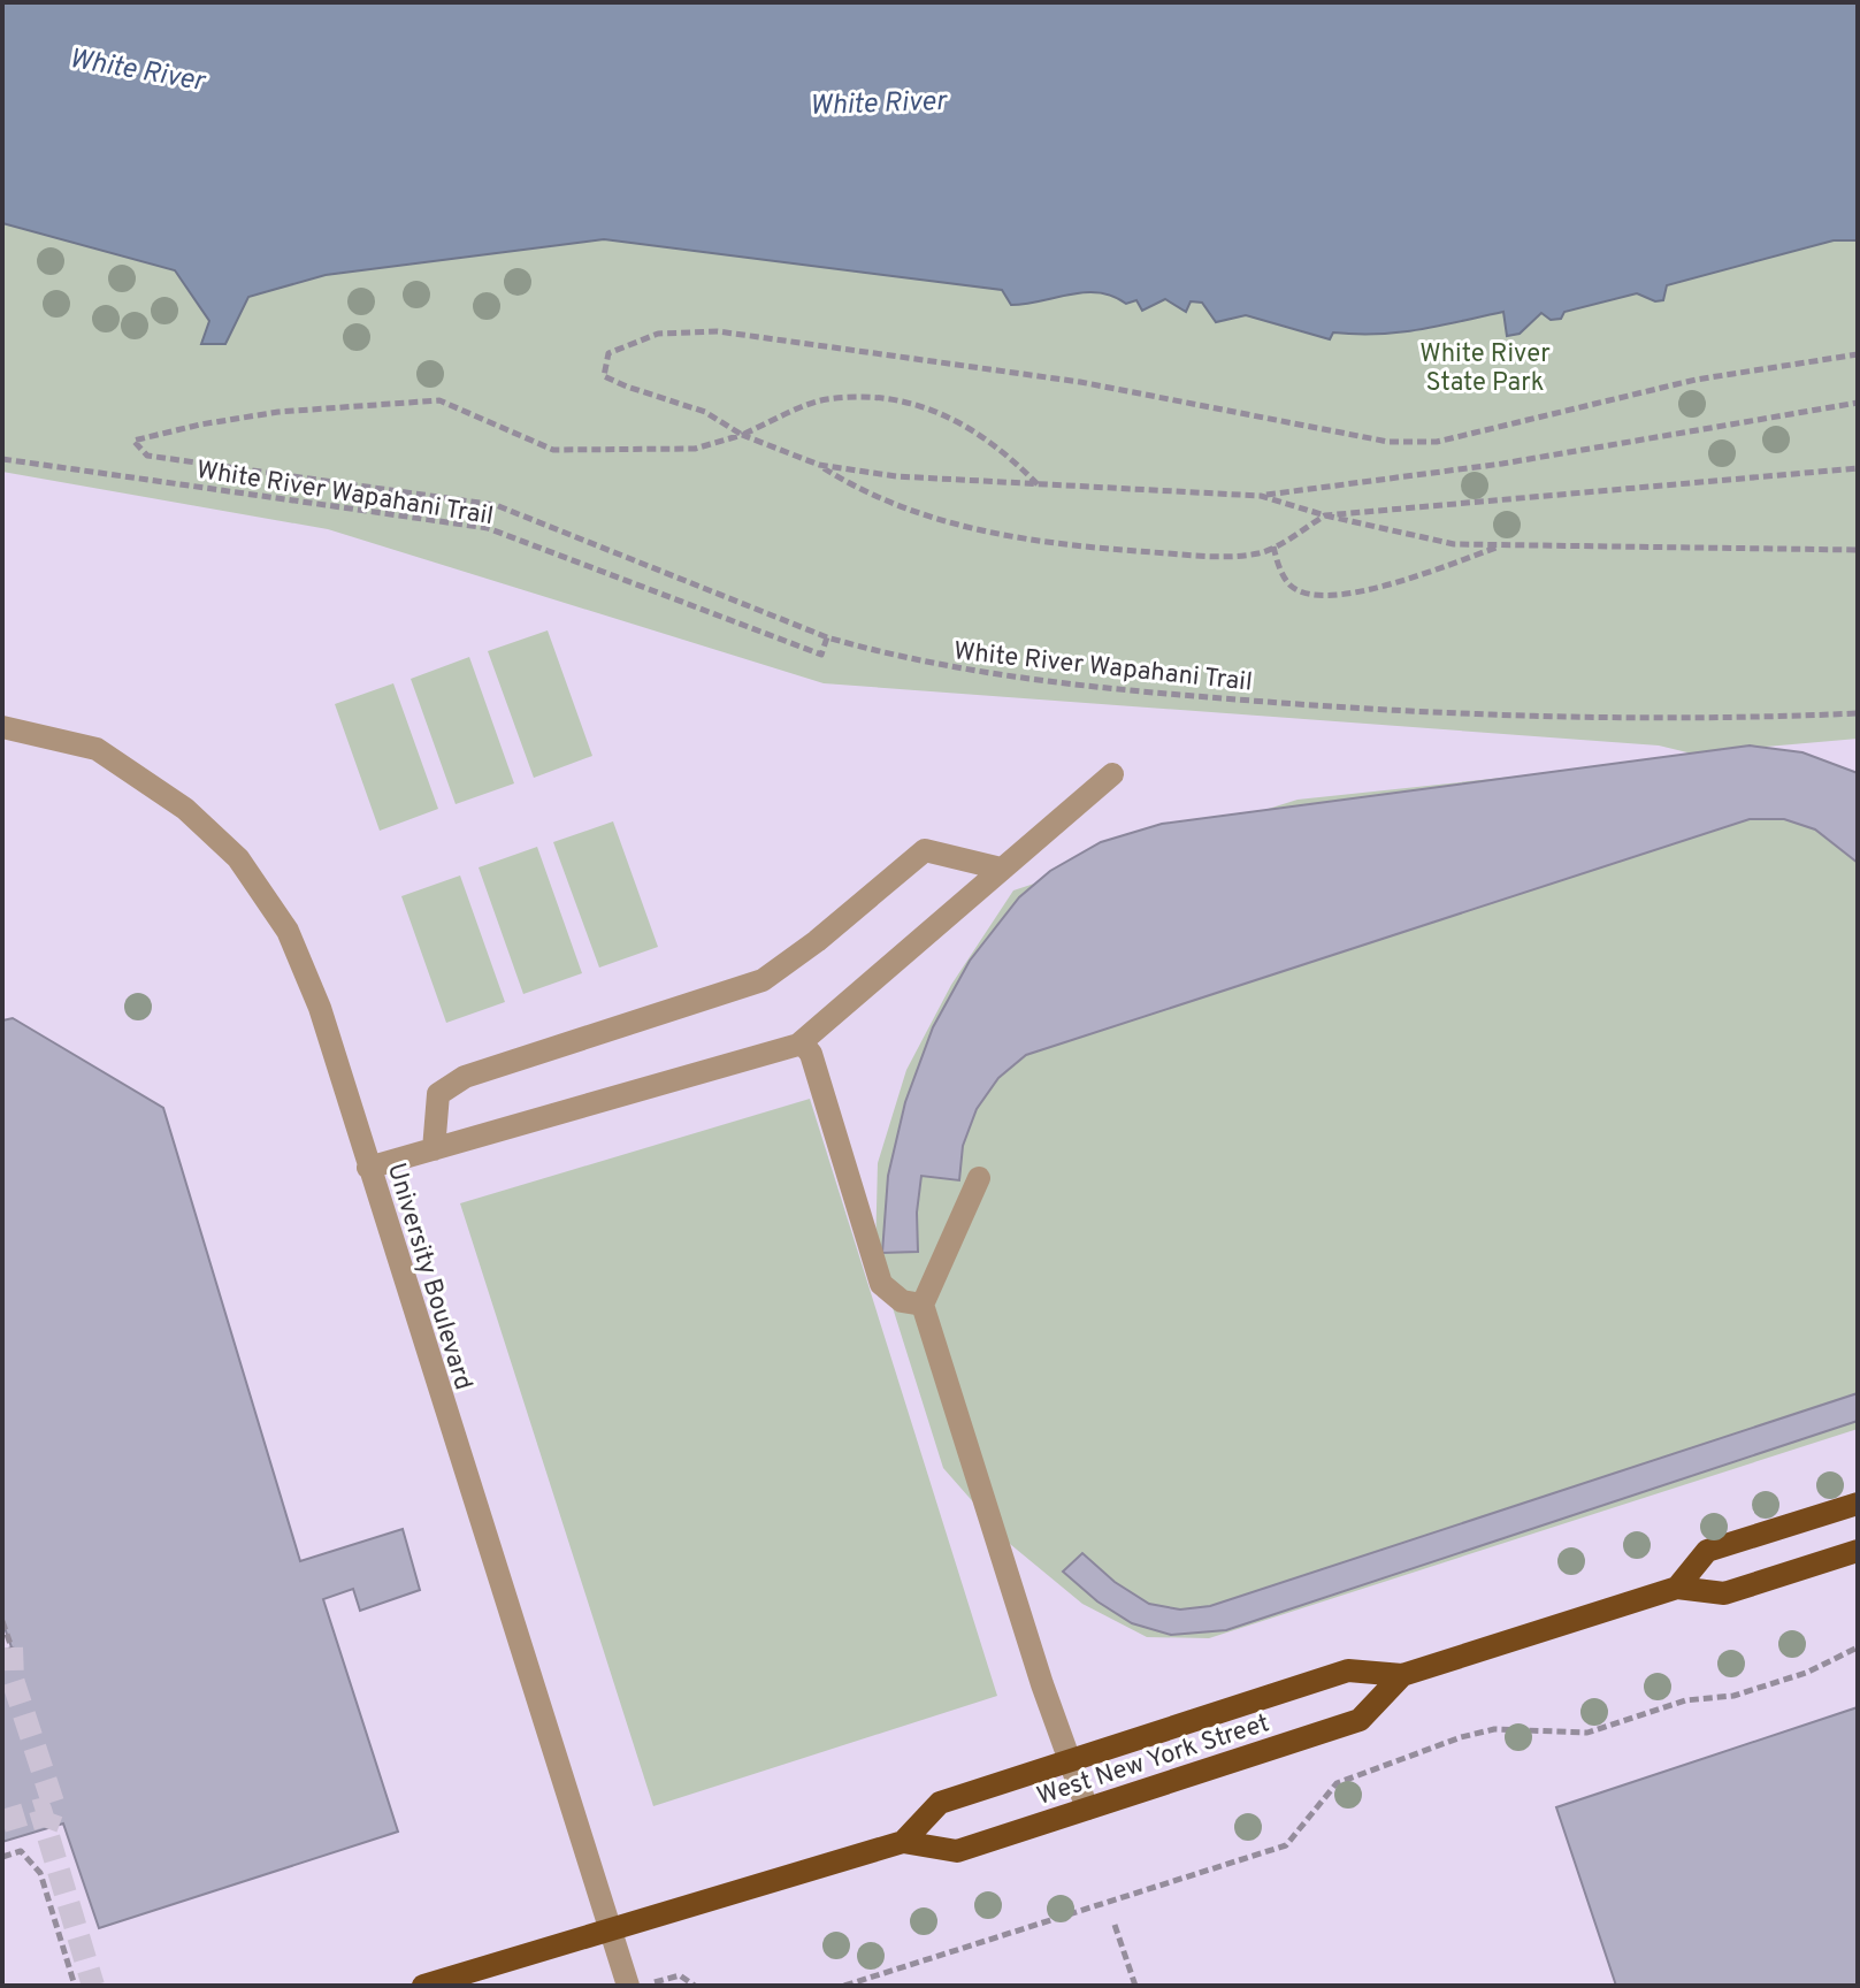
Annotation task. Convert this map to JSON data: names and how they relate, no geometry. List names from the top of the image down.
{
  "streets": {
    "main road": ["West New York Street"],
    "street": ["University Boulevard"],
    "path": ["White River Wapahani Trail"]
  },
  "crossings": [
    ["University Boulevard", "West New York Street"]
  ],
  "water": ["White River"],
  "parks": ["White River State Park"]
}
